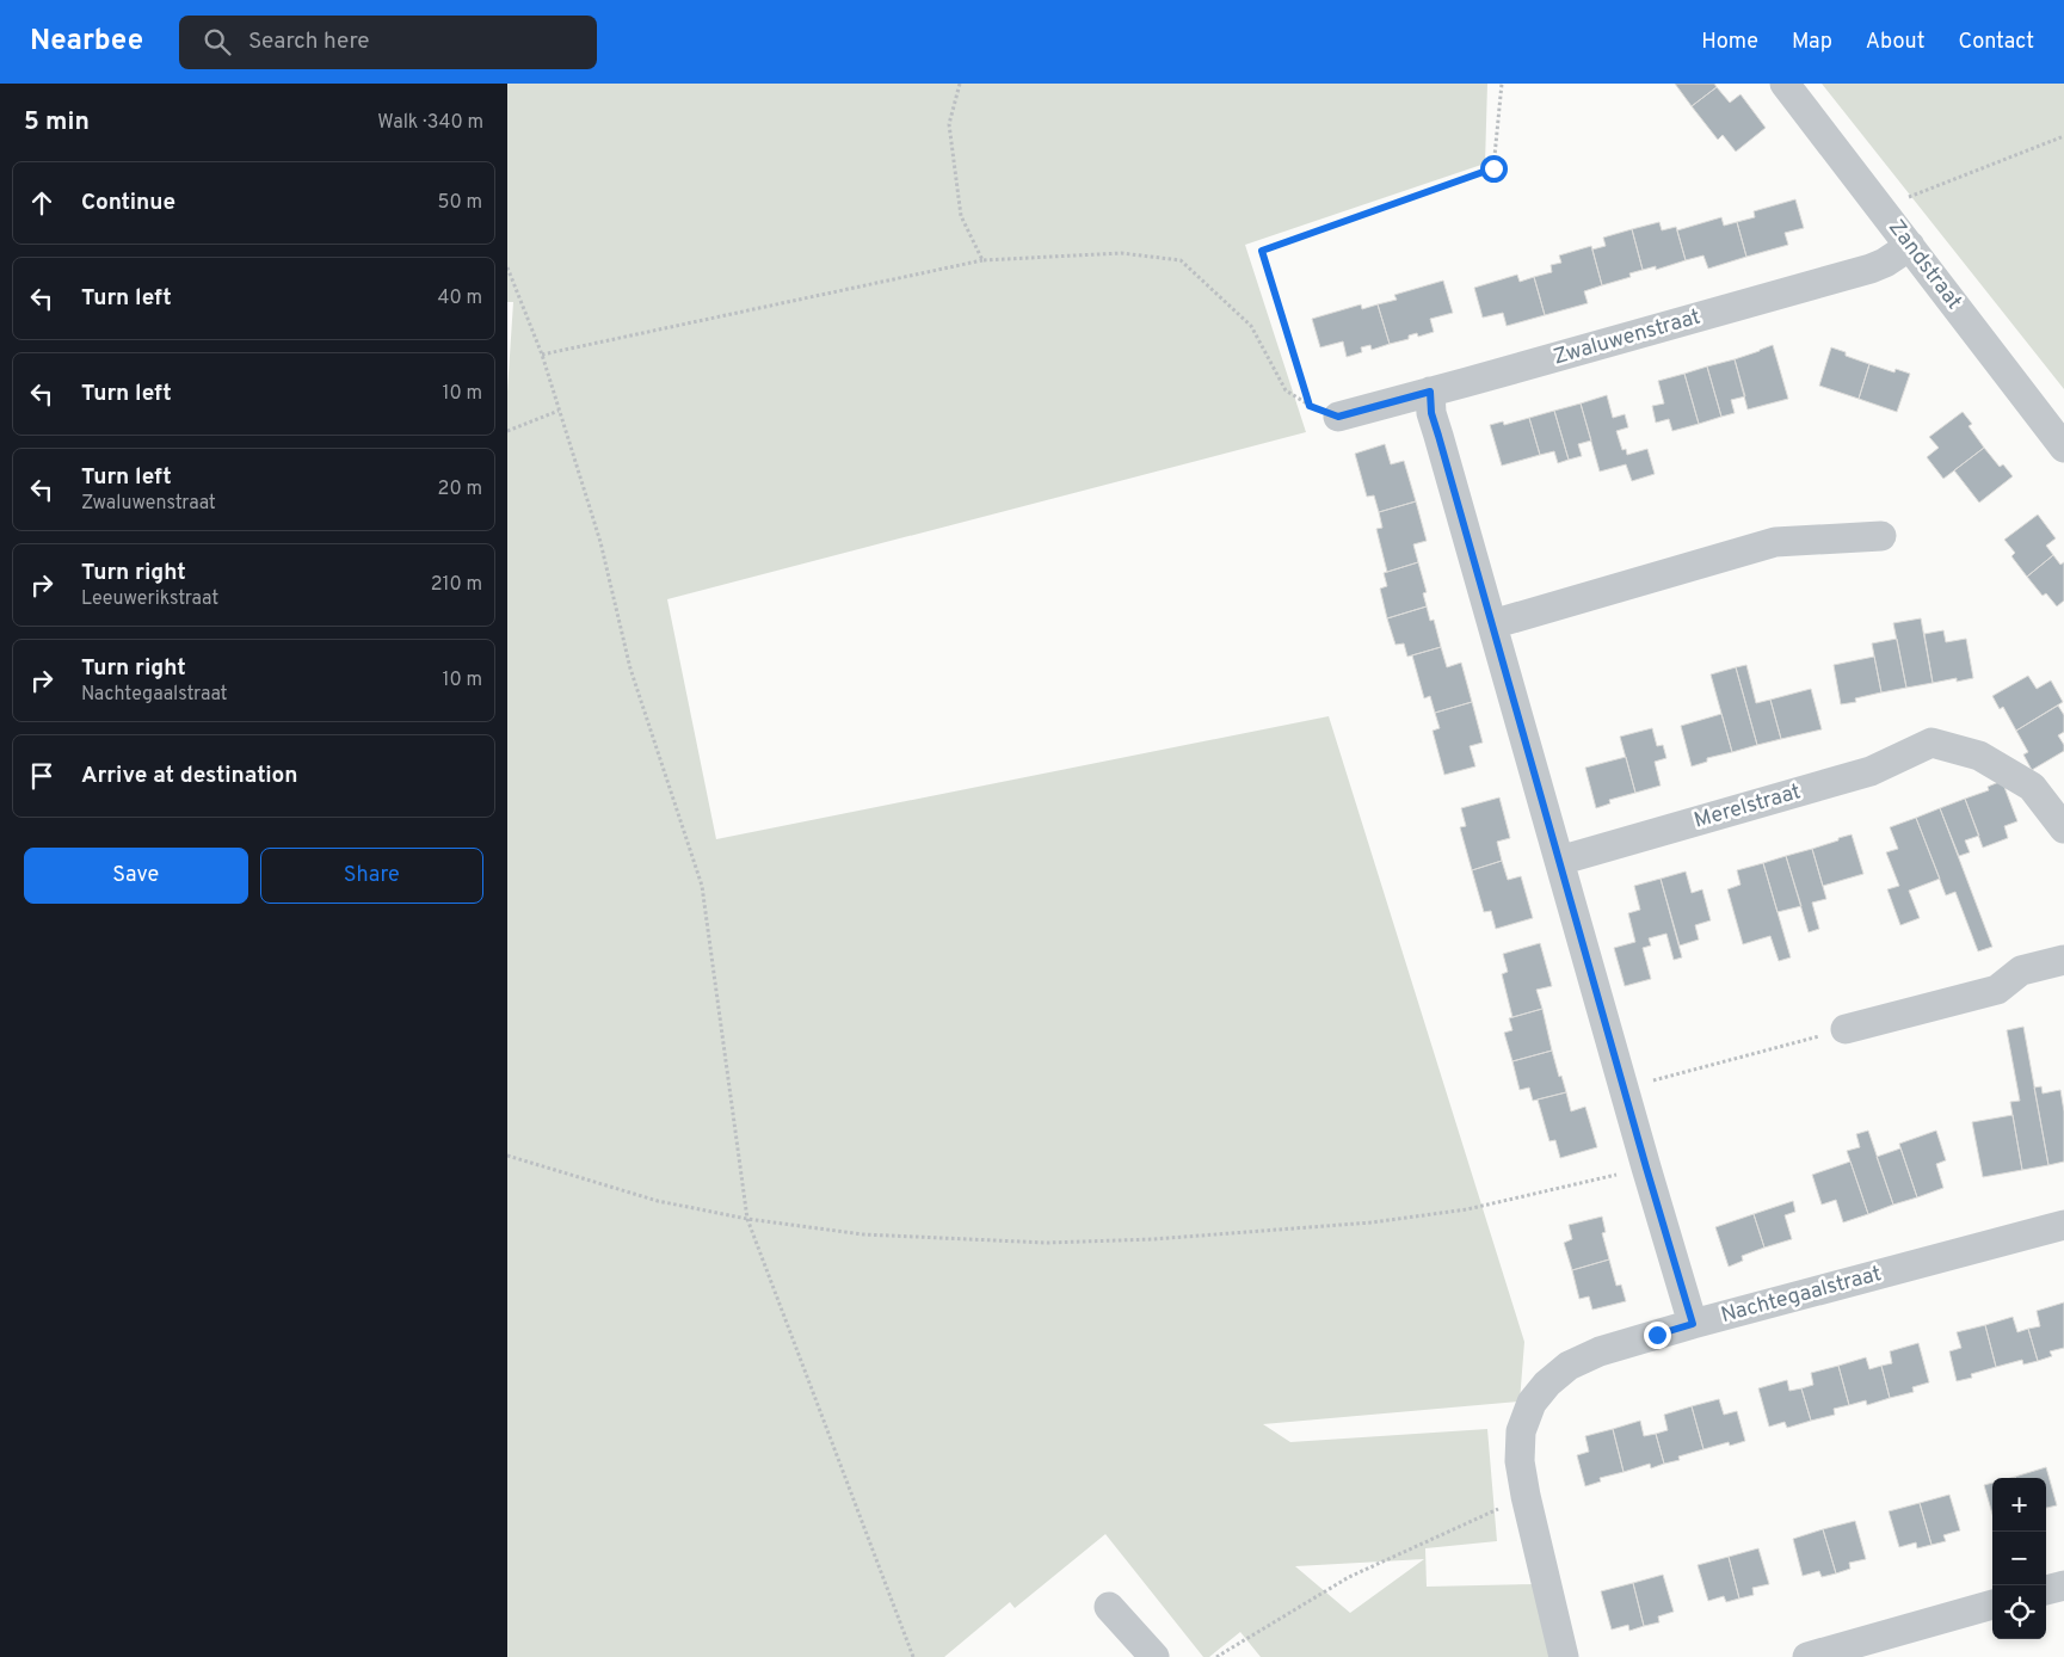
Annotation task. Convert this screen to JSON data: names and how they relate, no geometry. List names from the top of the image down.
{
  "streets": {
    "street": [
      "Zandstraat",
      "Zwaluwenstraat",
      "Merelstraat",
      "Nachtegaalstraat"
    ]
  },
  "crossings": [
    ["Zandstraat", "Zwaluwenstraat"]
  ],
  "page": {
    "header": "Nearbee",
    "search": "Search here",
    "nav": [
      "Home",
      "Map",
      "About",
      "Contact"
    ],
    "heading": ["5 min", "Walk · 340 m"],
    "list": [
      ["Continue", "50 m"],
      ["Turn left", "40 m"],
      ["Turn left", "10 m"],
      ["Turn left", "Zwaluwenstraat", "20 m"],
      ["Turn right", "Leeuwerikstraat", "210 m"],
      ["Turn right", "Nachtegaalstraat", "10 m"],
      "Arrive at destination"
    ],
    "buttons": ["Save", "Share"],
    "map_buttons": ["+", "−"]
  }
}
